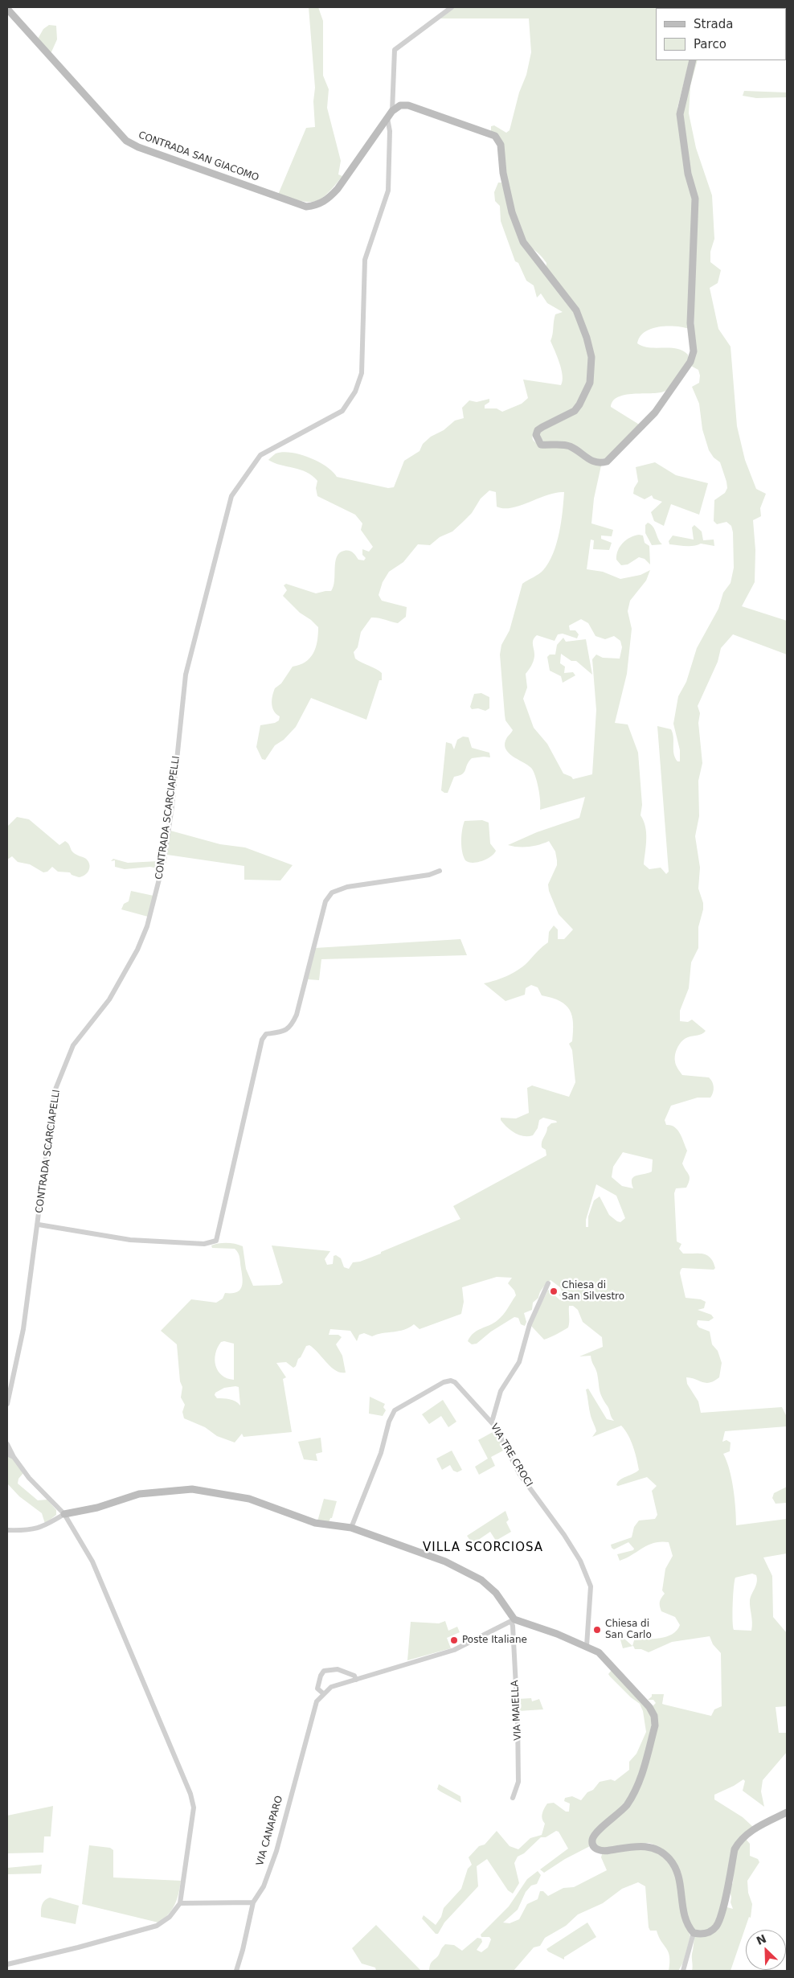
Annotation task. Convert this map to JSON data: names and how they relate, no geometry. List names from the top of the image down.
{
  "streets": {
    "street": [
      "CONTRADA SAN GIACOMO",
      "CONTRADA SCARCIAPELLI",
      "VIA TRE CROCI",
      "VIA MAIELLA",
      "VIA CANAPARO"
    ]
  },
  "crossings": [
    ["CONTRADA SAN GIACOMO", "CONTRADA SCARCIAPELLI"]
  ],
  "districts": ["VILLA SCORCIOSA"],
  "places": ["Chiesa di San Silvestro", "Chiesa di San Carlo", "Poste Italiane"],
  "legend": ["Strada", "Parco"],
  "north": "top left"
}
